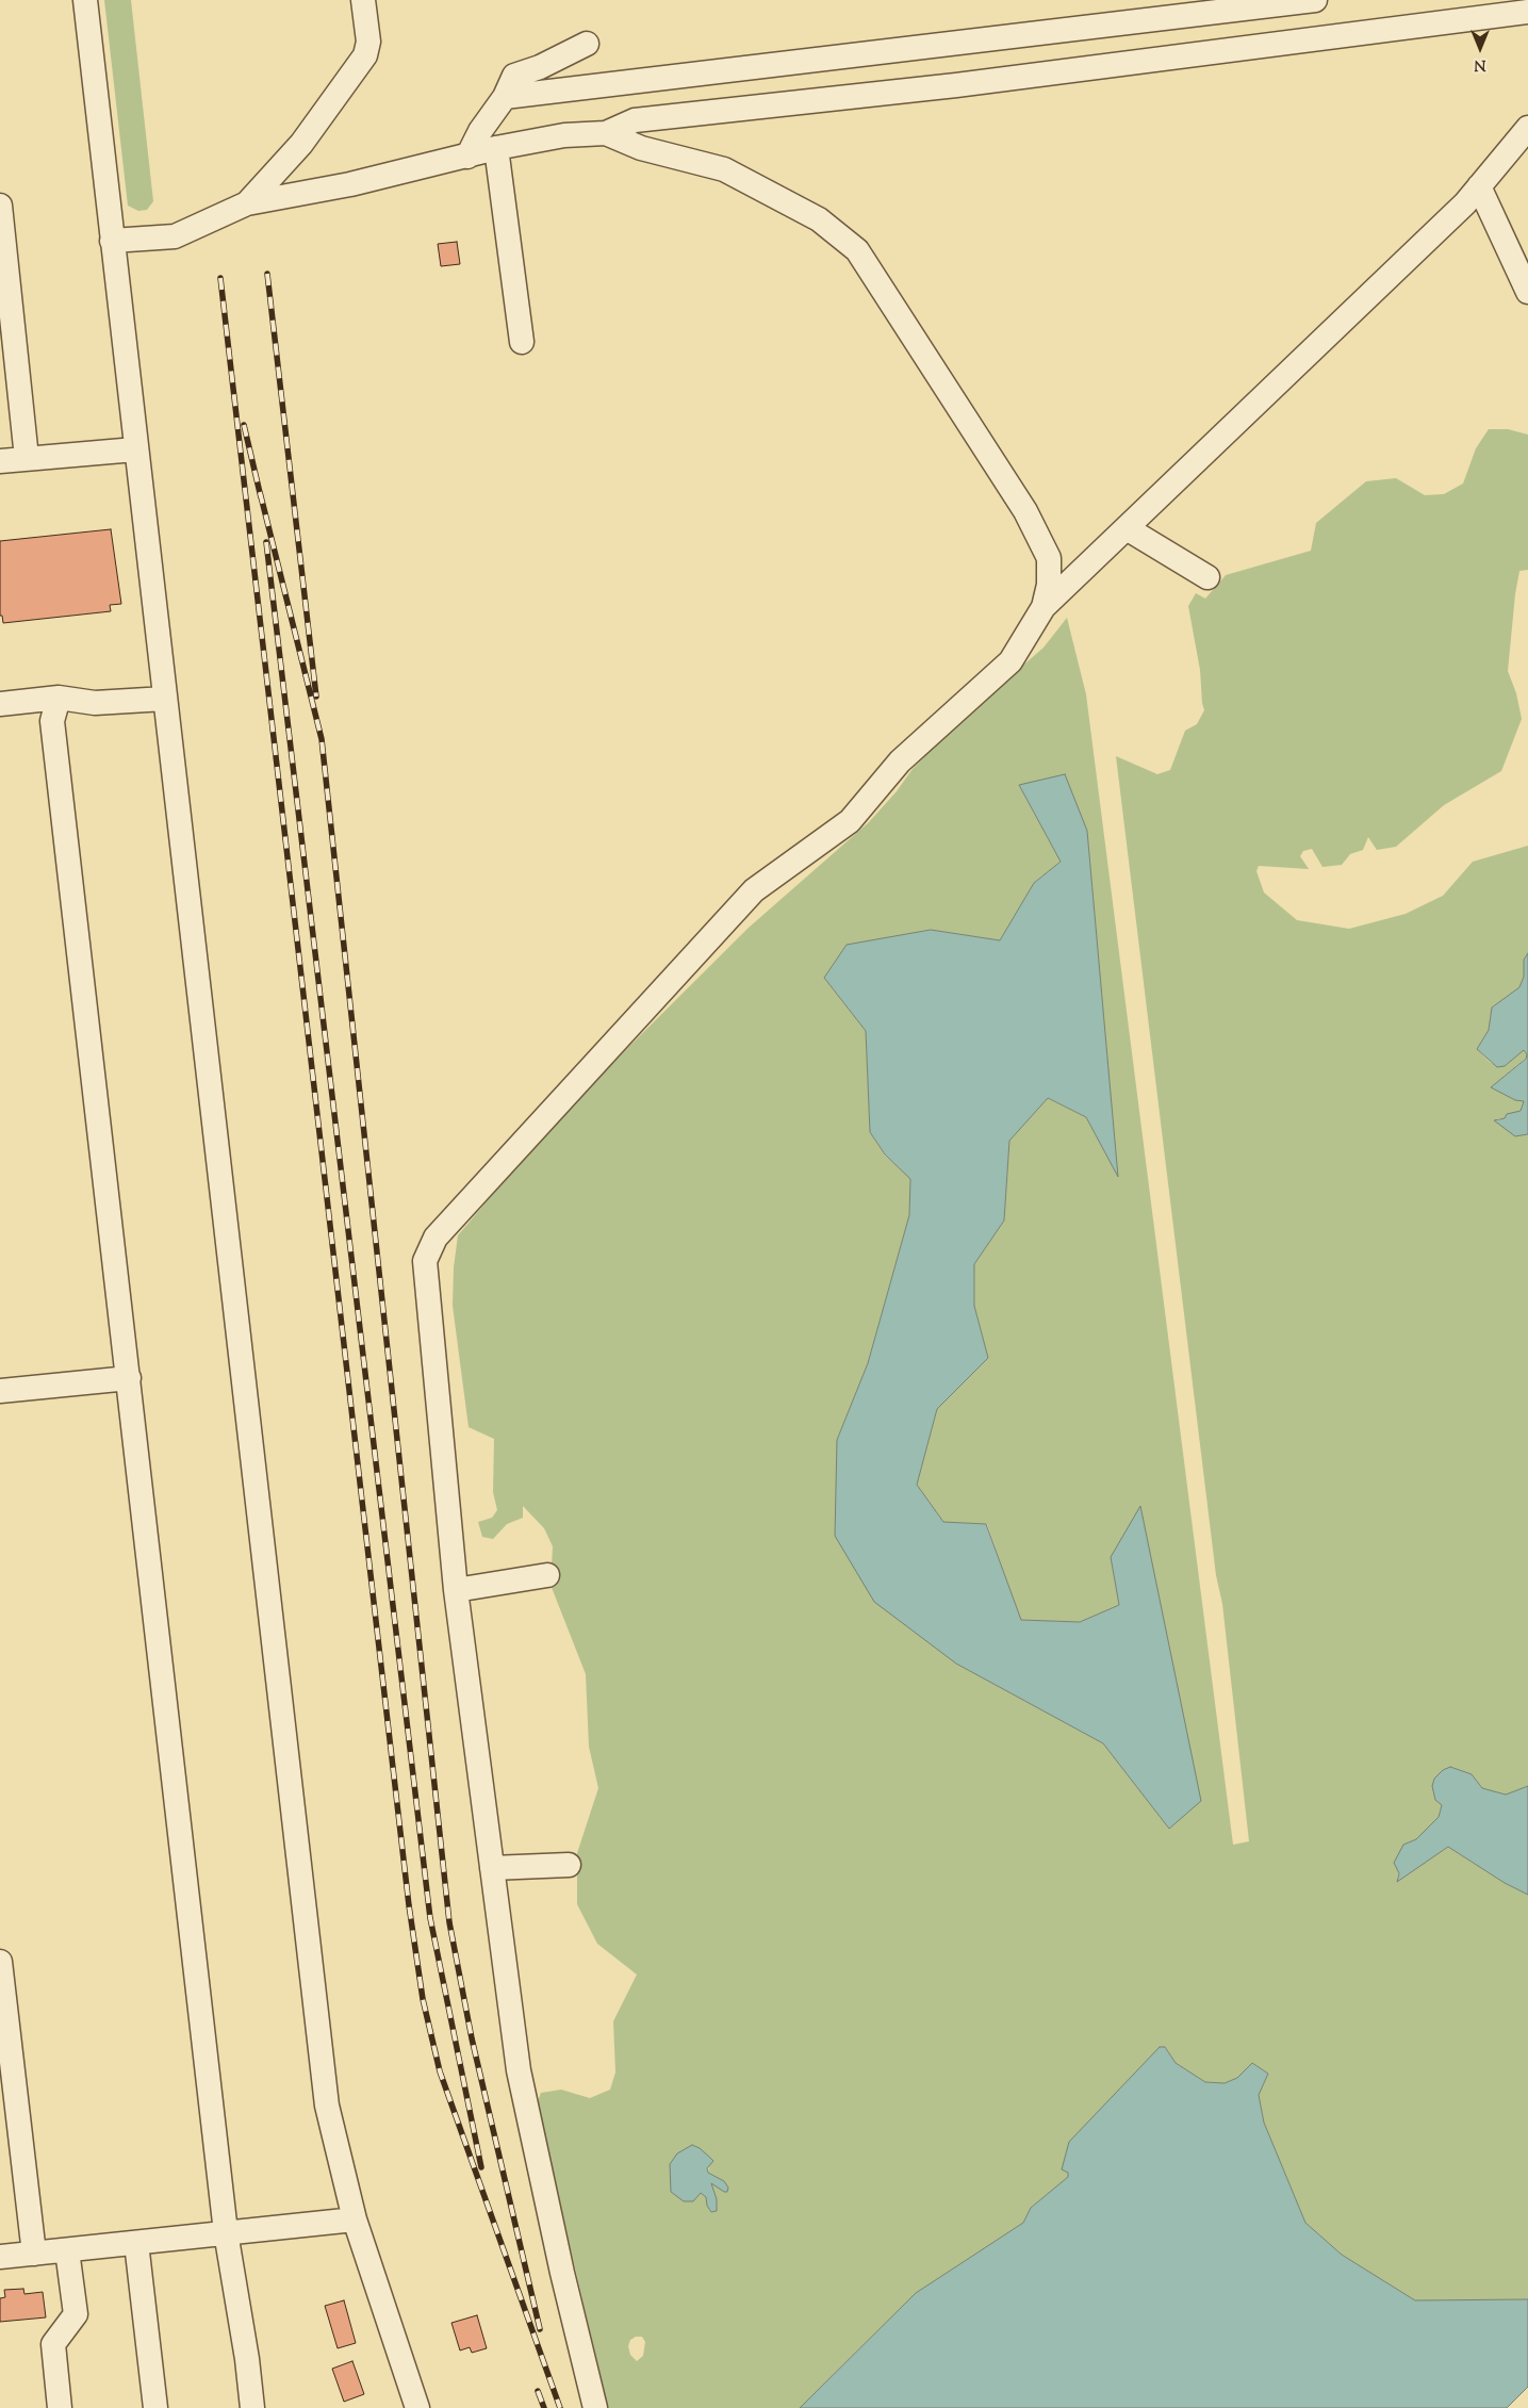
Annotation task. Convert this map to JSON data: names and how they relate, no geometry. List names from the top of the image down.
{
  "north": "bottom"
}
